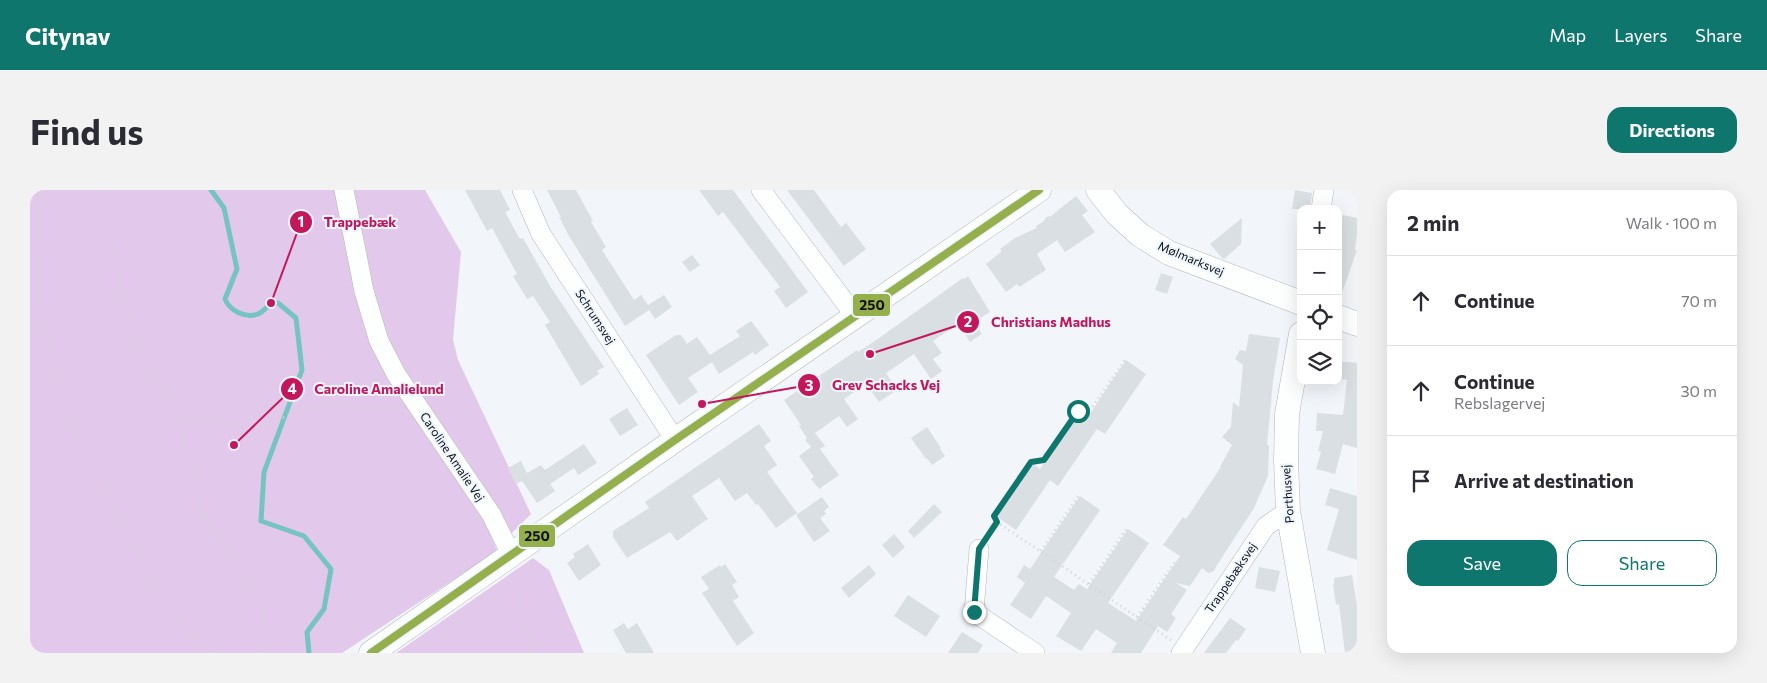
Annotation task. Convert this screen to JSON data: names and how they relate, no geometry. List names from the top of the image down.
{
  "streets": {
    "street": [
      "Mølmarksvej",
      "Schrumsvej",
      "Caroline Amalie Vej",
      "Porthusvej",
      "Trappebæksvej"
    ]
  },
  "crossings": [
    ["Porthusvej", "Trappebæksvej"]
  ],
  "places": [
    "Trappebæk",
    "Christians Madhus",
    "Grev Schacks Vej",
    "Caroline Amalielund"
  ],
  "lines": ["transit line 250"],
  "page": {
    "header": "Citynav",
    "nav": ["Map", "Layers", "Share"],
    "buttons": [
      "Directions",
      ["Save", "Share"]
    ],
    "title": "Find us",
    "heading": ["2 min", "Walk · 100 m"],
    "map_buttons": ["+", "−"],
    "list": [
      ["Continue", "70 m"],
      ["Continue", "Rebslagervej", "30 m"],
      "Arrive at destination"
    ]
  }
}
